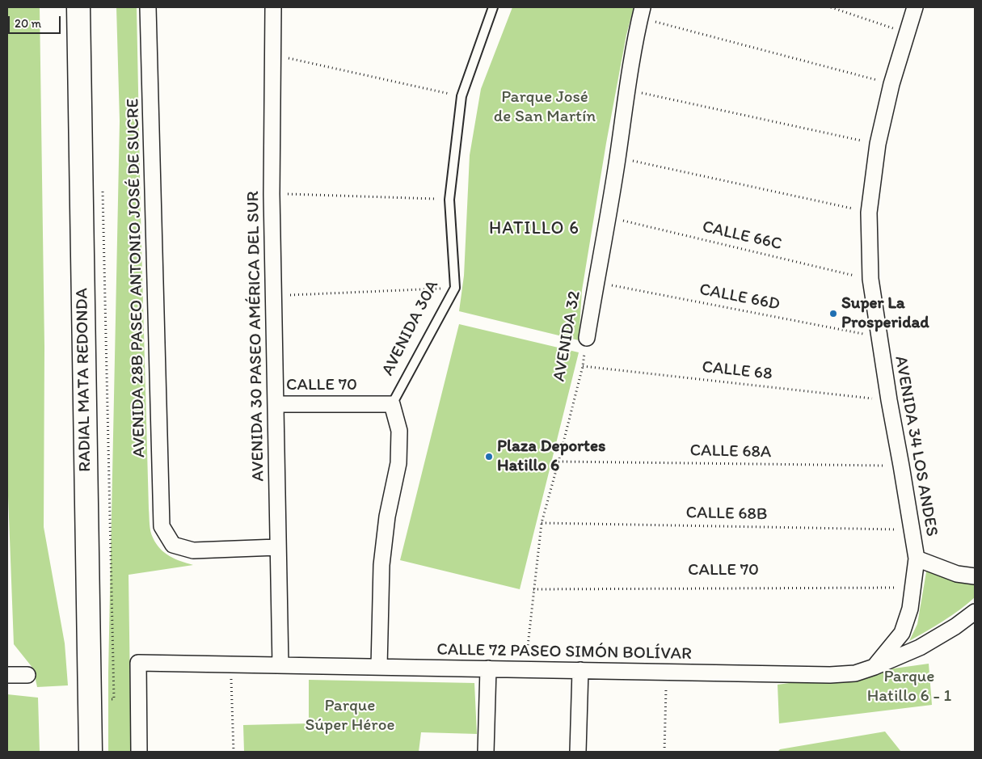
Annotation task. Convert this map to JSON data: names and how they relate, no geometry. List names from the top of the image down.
{
  "streets": {
    "main road": ["RADIAL MATA REDONDA"],
    "street": [
      "AVENIDA 28B PASEO ANTONIO JOSÉ DE SUCRE",
      "AVENIDA 30A",
      "AVENIDA 30 PASEO AMÉRICA DEL SUR",
      "AVENIDA 32",
      "CALLE 70",
      "AVENIDA 34 LOS ANDES",
      "CALLE 72 PASEO SIMÓN BOLÍVAR"
    ],
    "path": [
      "CALLE 66C",
      "CALLE 66D",
      "CALLE 68",
      "CALLE 68A",
      "CALLE 68B"
    ]
  },
  "crossings": [
    ["CALLE 66C", "AVENIDA 32"],
    ["CALLE 66C", "AVENIDA 34 LOS ANDES"],
    ["AVENIDA 28B PASEO ANTONIO JOSÉ DE SUCRE", "AVENIDA 30 PASEO AMÉRICA DEL SUR"],
    ["CALLE 66D", "AVENIDA 32"],
    ["CALLE 66D", "AVENIDA 34 LOS ANDES"],
    ["AVENIDA 30A", "CALLE 70"],
    ["AVENIDA 30A", "CALLE 72 PASEO SIMÓN BOLÍVAR"],
    ["AVENIDA 30 PASEO AMÉRICA DEL SUR", "CALLE 70"],
    ["AVENIDA 30 PASEO AMÉRICA DEL SUR", "CALLE 72 PASEO SIMÓN BOLÍVAR"],
    ["AVENIDA 32", "CALLE 68"],
    ["AVENIDA 32", "CALLE 70"],
    ["AVENIDA 32", "CALLE 68A"],
    ["AVENIDA 32", "CALLE 68B"],
    ["AVENIDA 32", "CALLE 72 PASEO SIMÓN BOLÍVAR"],
    ["CALLE 68", "AVENIDA 34 LOS ANDES"],
    ["CALLE 70", "AVENIDA 34 LOS ANDES"],
    ["AVENIDA 34 LOS ANDES", "CALLE 68A"],
    ["AVENIDA 34 LOS ANDES", "CALLE 68B"],
    ["AVENIDA 34 LOS ANDES", "CALLE 72 PASEO SIMÓN BOLÍVAR"]
  ],
  "districts": ["HATILLO 6"],
  "parks": ["Parque José de San Martín", "Parque Hatillo 6 - 1", "Parque Súper Héroe"],
  "places": ["Super La Prosperidad", "Plaza Deportes Hatillo 6"],
  "scale_bar": "20 m"
}
